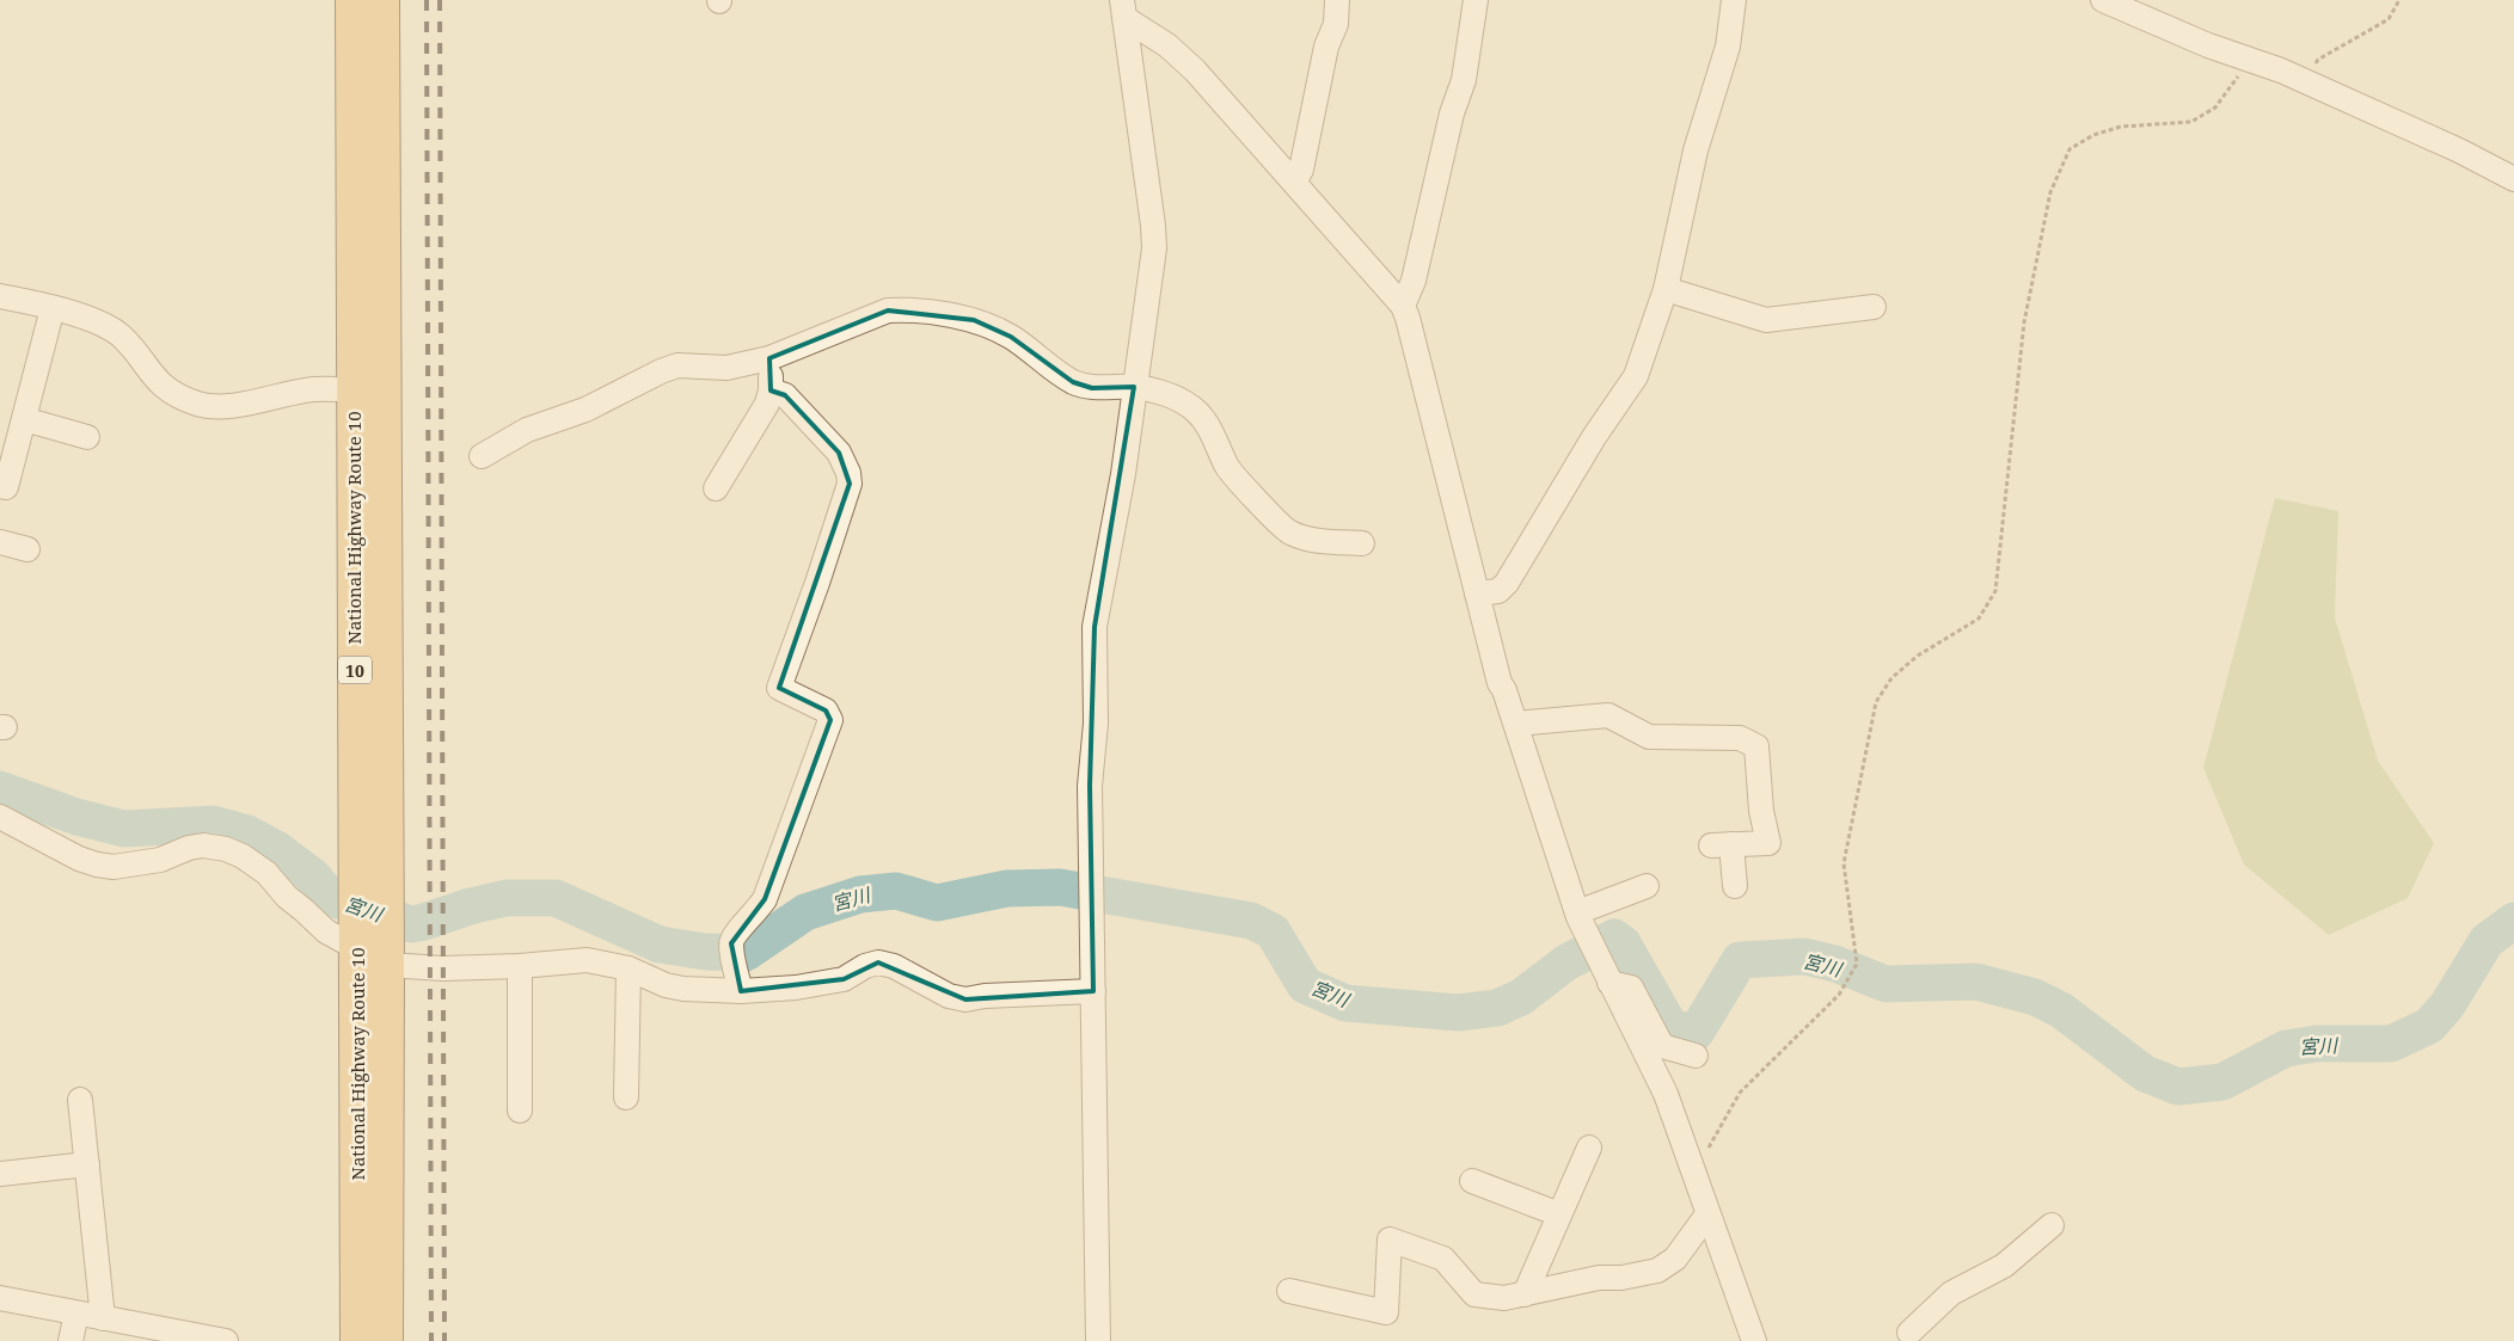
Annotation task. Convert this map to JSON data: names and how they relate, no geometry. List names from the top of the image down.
{
  "streets": {
    "highway": ["National Highway Route 10", "10"]
  },
  "water": ["宮川"]
}
